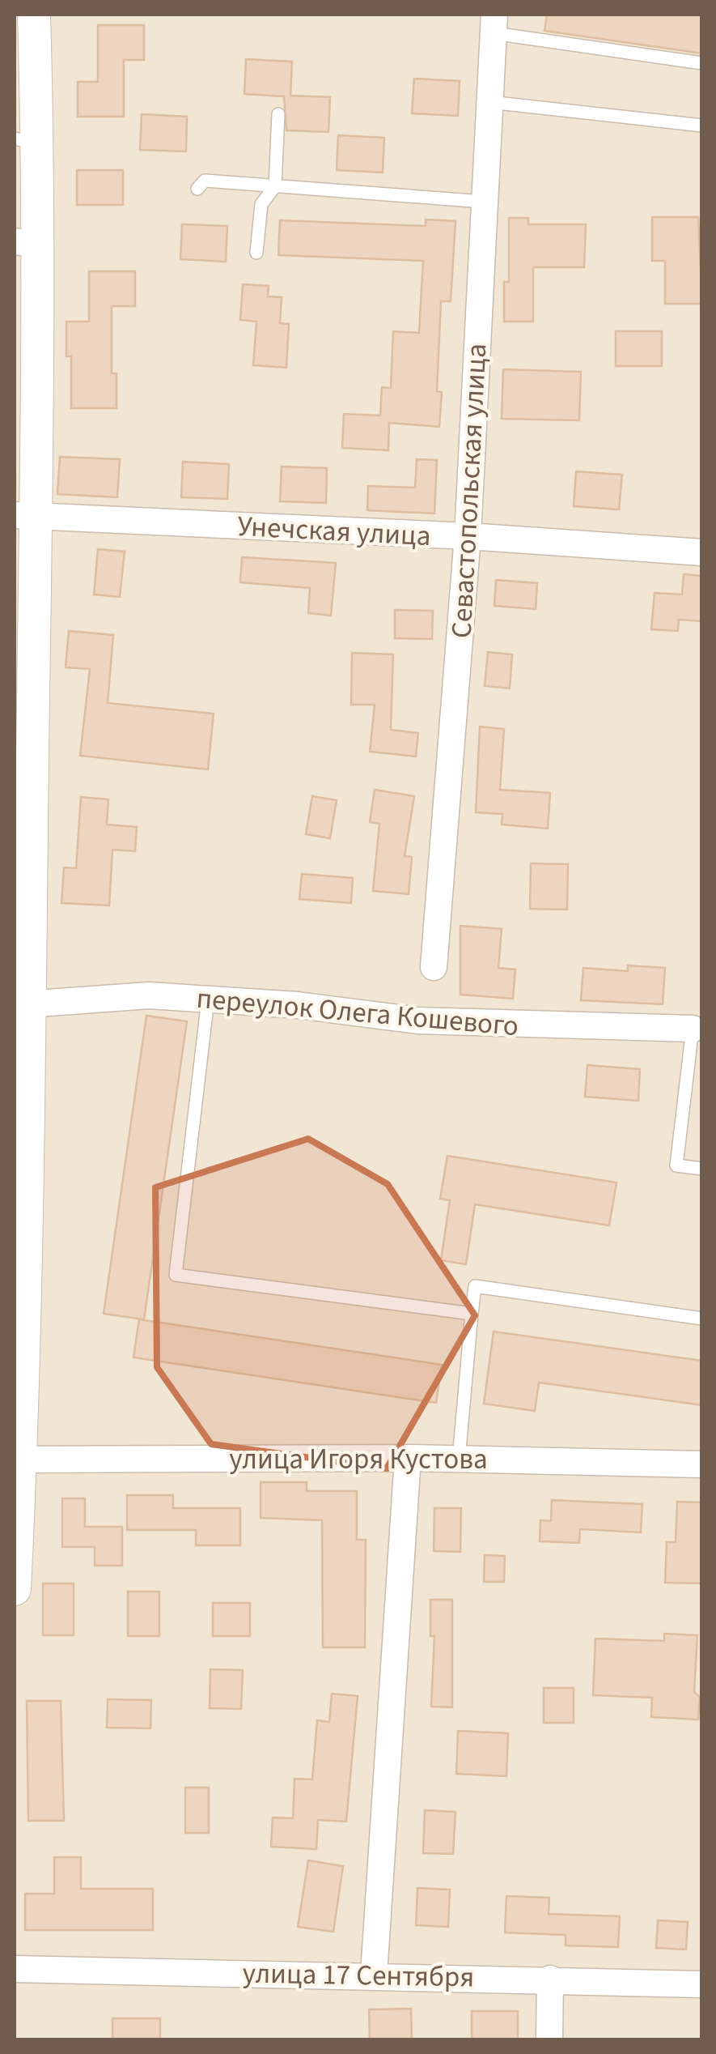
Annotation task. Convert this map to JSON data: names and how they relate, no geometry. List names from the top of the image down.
{
  "streets": {
    "street": [
      "Севастопольская улица",
      "Унечская улица",
      "переулок Олега Кошевого",
      "улица Игоря Кустова",
      "улица 17 Сентября"
    ]
  },
  "crossings": [
    ["Севастопольская улица", "Унечская улица"]
  ]
}
